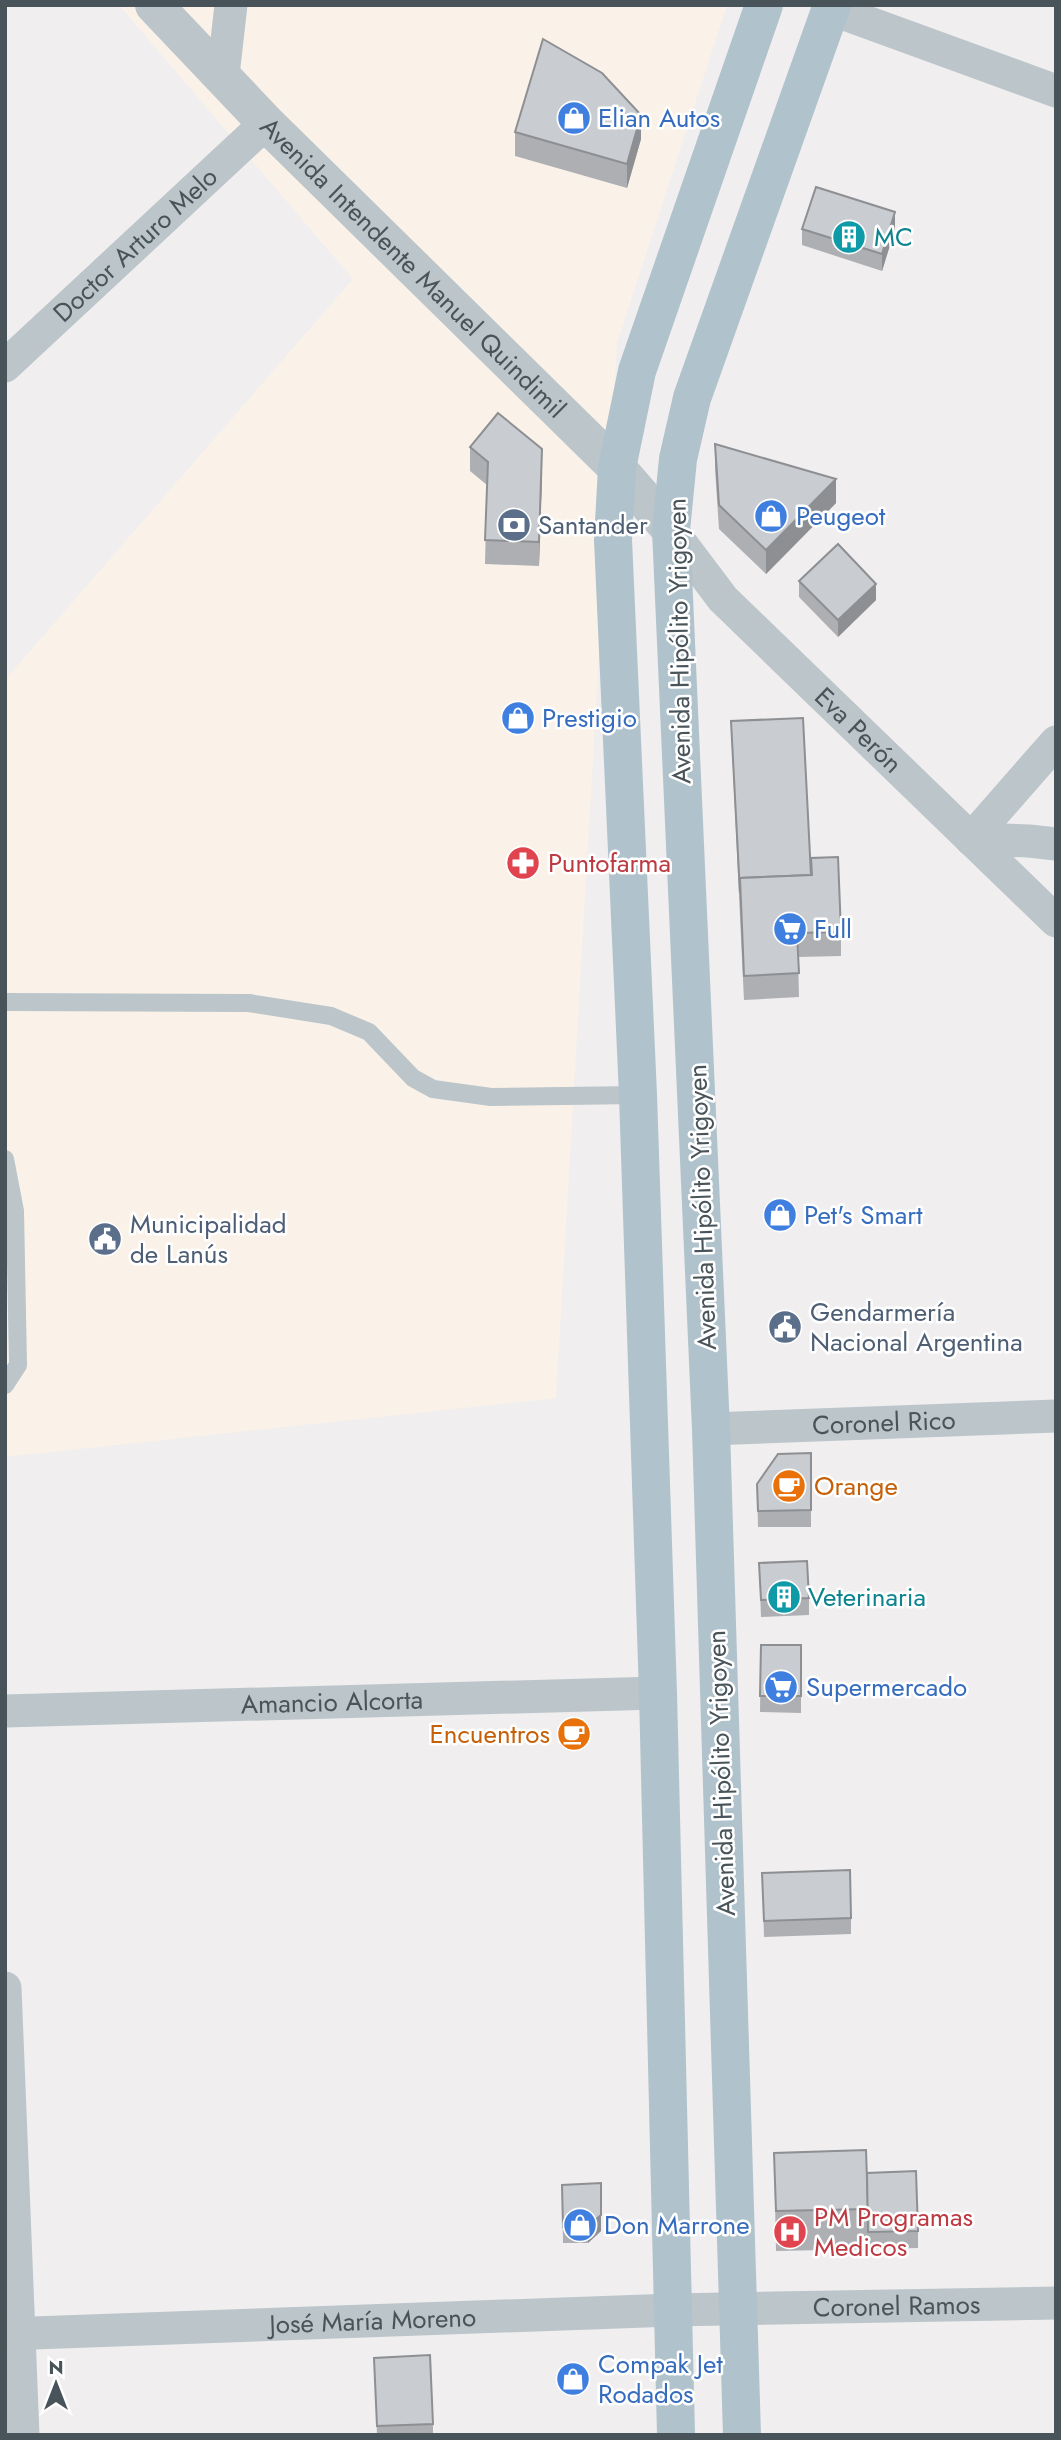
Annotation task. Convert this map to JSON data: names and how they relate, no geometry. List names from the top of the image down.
{
  "streets": {
    "main road": ["Avenida Hipólito Yrigoyen"],
    "street": [
      "Doctor Arturo Melo",
      "Avenida Intendente Manuel Quindimil",
      "Eva Perón",
      "Coronel Rico",
      "Amancio Alcorta",
      "Coronel Ramos",
      "José María Moreno"
    ]
  },
  "crossings": [
    ["Doctor Arturo Melo", "Avenida Intendente Manuel Quindimil"],
    ["Avenida Intendente Manuel Quindimil", "Avenida Hipólito Yrigoyen"],
    ["Avenida Intendente Manuel Quindimil", "Eva Perón"],
    ["Avenida Hipólito Yrigoyen", "Eva Perón"],
    ["Avenida Hipólito Yrigoyen", "Coronel Rico"],
    ["Avenida Hipólito Yrigoyen", "Coronel Ramos"],
    ["Avenida Hipólito Yrigoyen", "José María Moreno"],
    ["Coronel Ramos", "José María Moreno"]
  ],
  "places": {
    "shop": [
      "Elian Autos",
      "Peugeot",
      "Prestigio",
      "Pet's Smart",
      "Don Marrone",
      "Compak Jet Rodados"
    ],
    "building": ["MC", "Veterinaria"],
    "bank": ["Santander"],
    "pharmacy": ["Puntofarma"],
    "supermarket": ["Full", "Supermercado"],
    "public building": ["Municipalidad de Lanús", "Gendarmería Nacional Argentina"],
    "cafe": ["Orange", "Encuentros"],
    "hospital": ["PM Programas Medicos"]
  },
  "north": "top"
}
